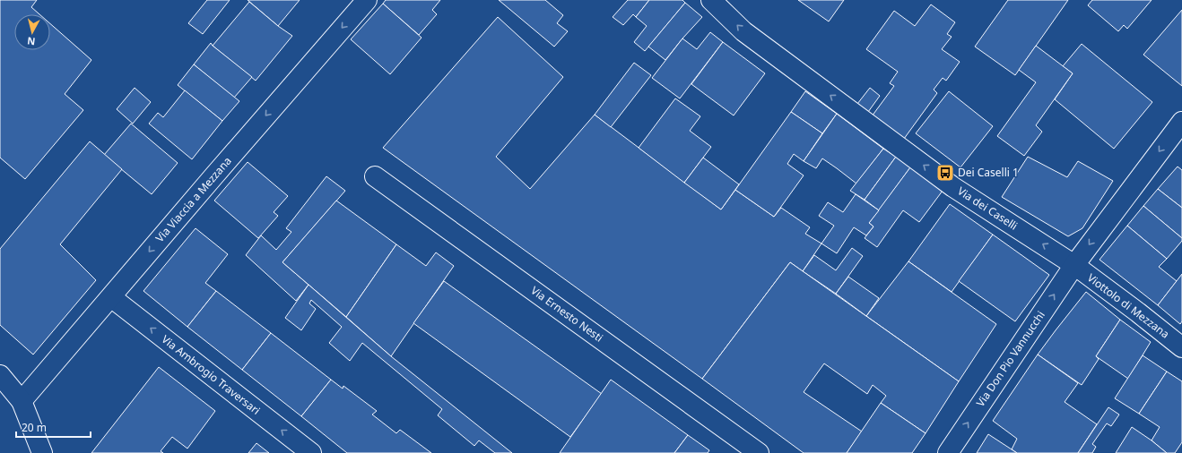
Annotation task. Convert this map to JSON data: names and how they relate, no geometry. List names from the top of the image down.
{
  "streets": {
    "street": [
      "Via Viaccia a Mezzana",
      "Via dei Caselli",
      "Viottolo di Mezzana",
      "Via Ernesto Nesti",
      "Via Don Pio Vannucchi",
      "Via Ambrogio Traversari"
    ]
  },
  "crossings": [
    ["Via Viaccia a Mezzana", "Via Ambrogio Traversari"],
    ["Via dei Caselli", "Viottolo di Mezzana"],
    ["Via dei Caselli", "Via Don Pio Vannucchi"],
    ["Viottolo di Mezzana", "Via Don Pio Vannucchi"]
  ],
  "one_way": [
    "Via Viaccia a Mezzana",
    "Via dei Caselli",
    "Via Don Pio Vannucchi",
    "Via Ambrogio Traversari"
  ],
  "places": {
    "bus stop": ["Dei Caselli 1"]
  },
  "scale_bar": "20 m",
  "north": "bottom"
}
